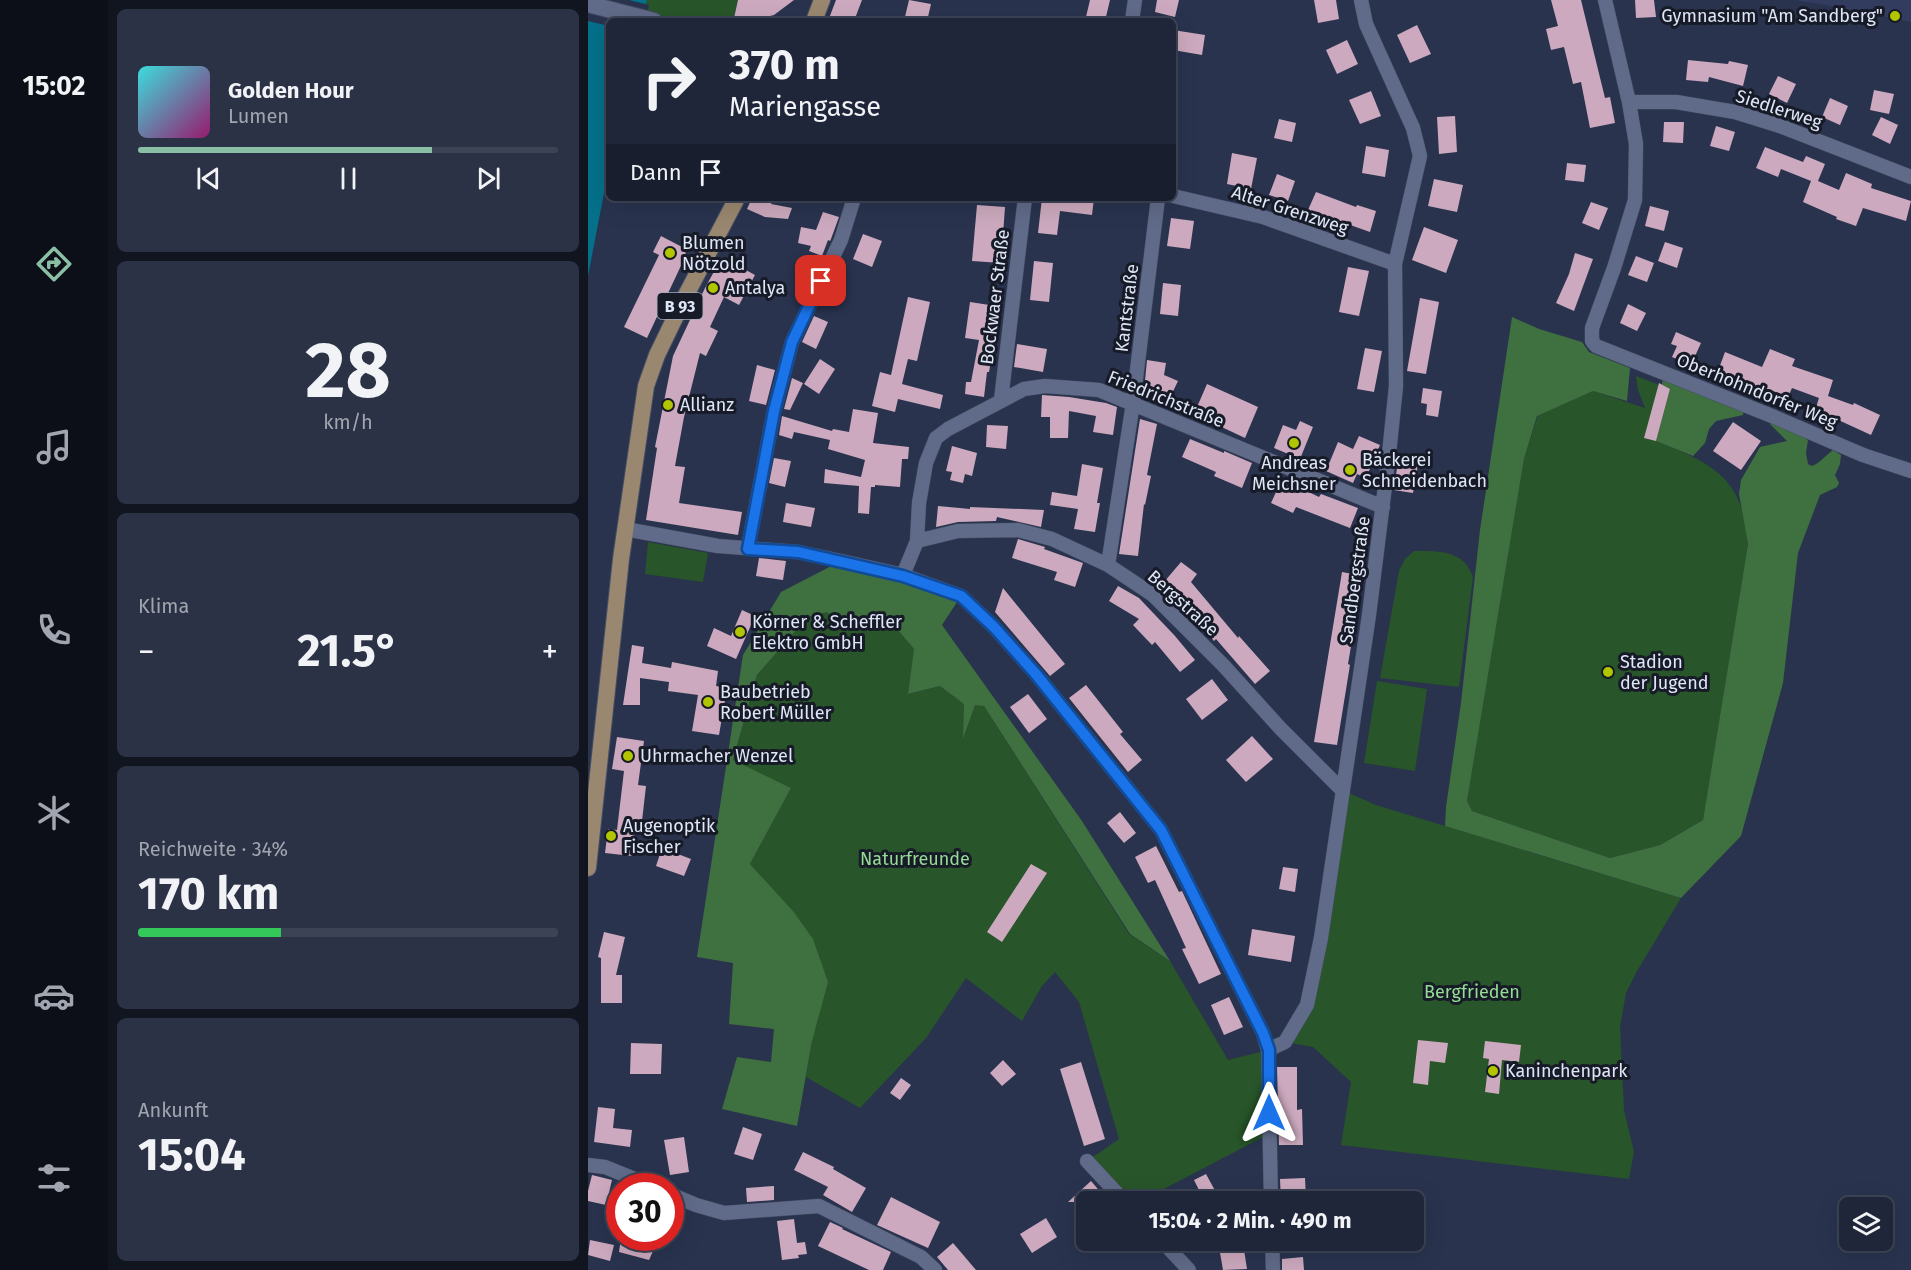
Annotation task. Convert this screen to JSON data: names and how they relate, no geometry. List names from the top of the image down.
{
  "streets": {
    "main road": ["B 93"],
    "street": [
      "Siedlerweg",
      "Alter Grenzweg",
      "Bockwaer Straße",
      "Kantstraße",
      "Oberhohndorfer Weg",
      "Friedrichstraße",
      "Sandbergstraße",
      "Bergstraße"
    ]
  },
  "crossings": [
    ["Siedlerweg", "Oberhohndorfer Weg"],
    ["Alter Grenzweg", "Sandbergstraße"],
    ["Bockwaer Straße", "Friedrichstraße"],
    ["Kantstraße", "Friedrichstraße"],
    ["Kantstraße", "Bergstraße"],
    ["Friedrichstraße", "Sandbergstraße"],
    ["Friedrichstraße", "Bergstraße"],
    ["Sandbergstraße", "Bergstraße"]
  ],
  "parks": ["Naturfreunde", "Bergfrieden"],
  "places": [
    "Gymnasium \"Am Sandberg\"",
    "Blumen Nötzold",
    "Antalya",
    "Allianz",
    "Andreas Meichsner",
    "Bäckerei Schneidenbach",
    "Körner & Scheffler Elektro GmbH",
    "Stadion der Jugend",
    "Baubetrieb Robert Müller",
    "Uhrmacher Wenzel",
    "Augenoptik Fischer",
    "Kaninchenpark"
  ],
  "page": {
    "tabs": "15:02",
    "turn": ["370 m", "Mariengasse"],
    "song": ["Golden Hour", "Lumen"],
    "then": "Dann",
    "tile": [
      ["28", "km/h"],
      "Klima",
      ["Reichweite · 34%", "170 km"],
      ["Ankunft", "15:04"]
    ],
    "heat": ["−", "21.5°", "+"],
    "limit": "30",
    "trip": "15:04 · 2 Min. · 490 m"
  }
}
